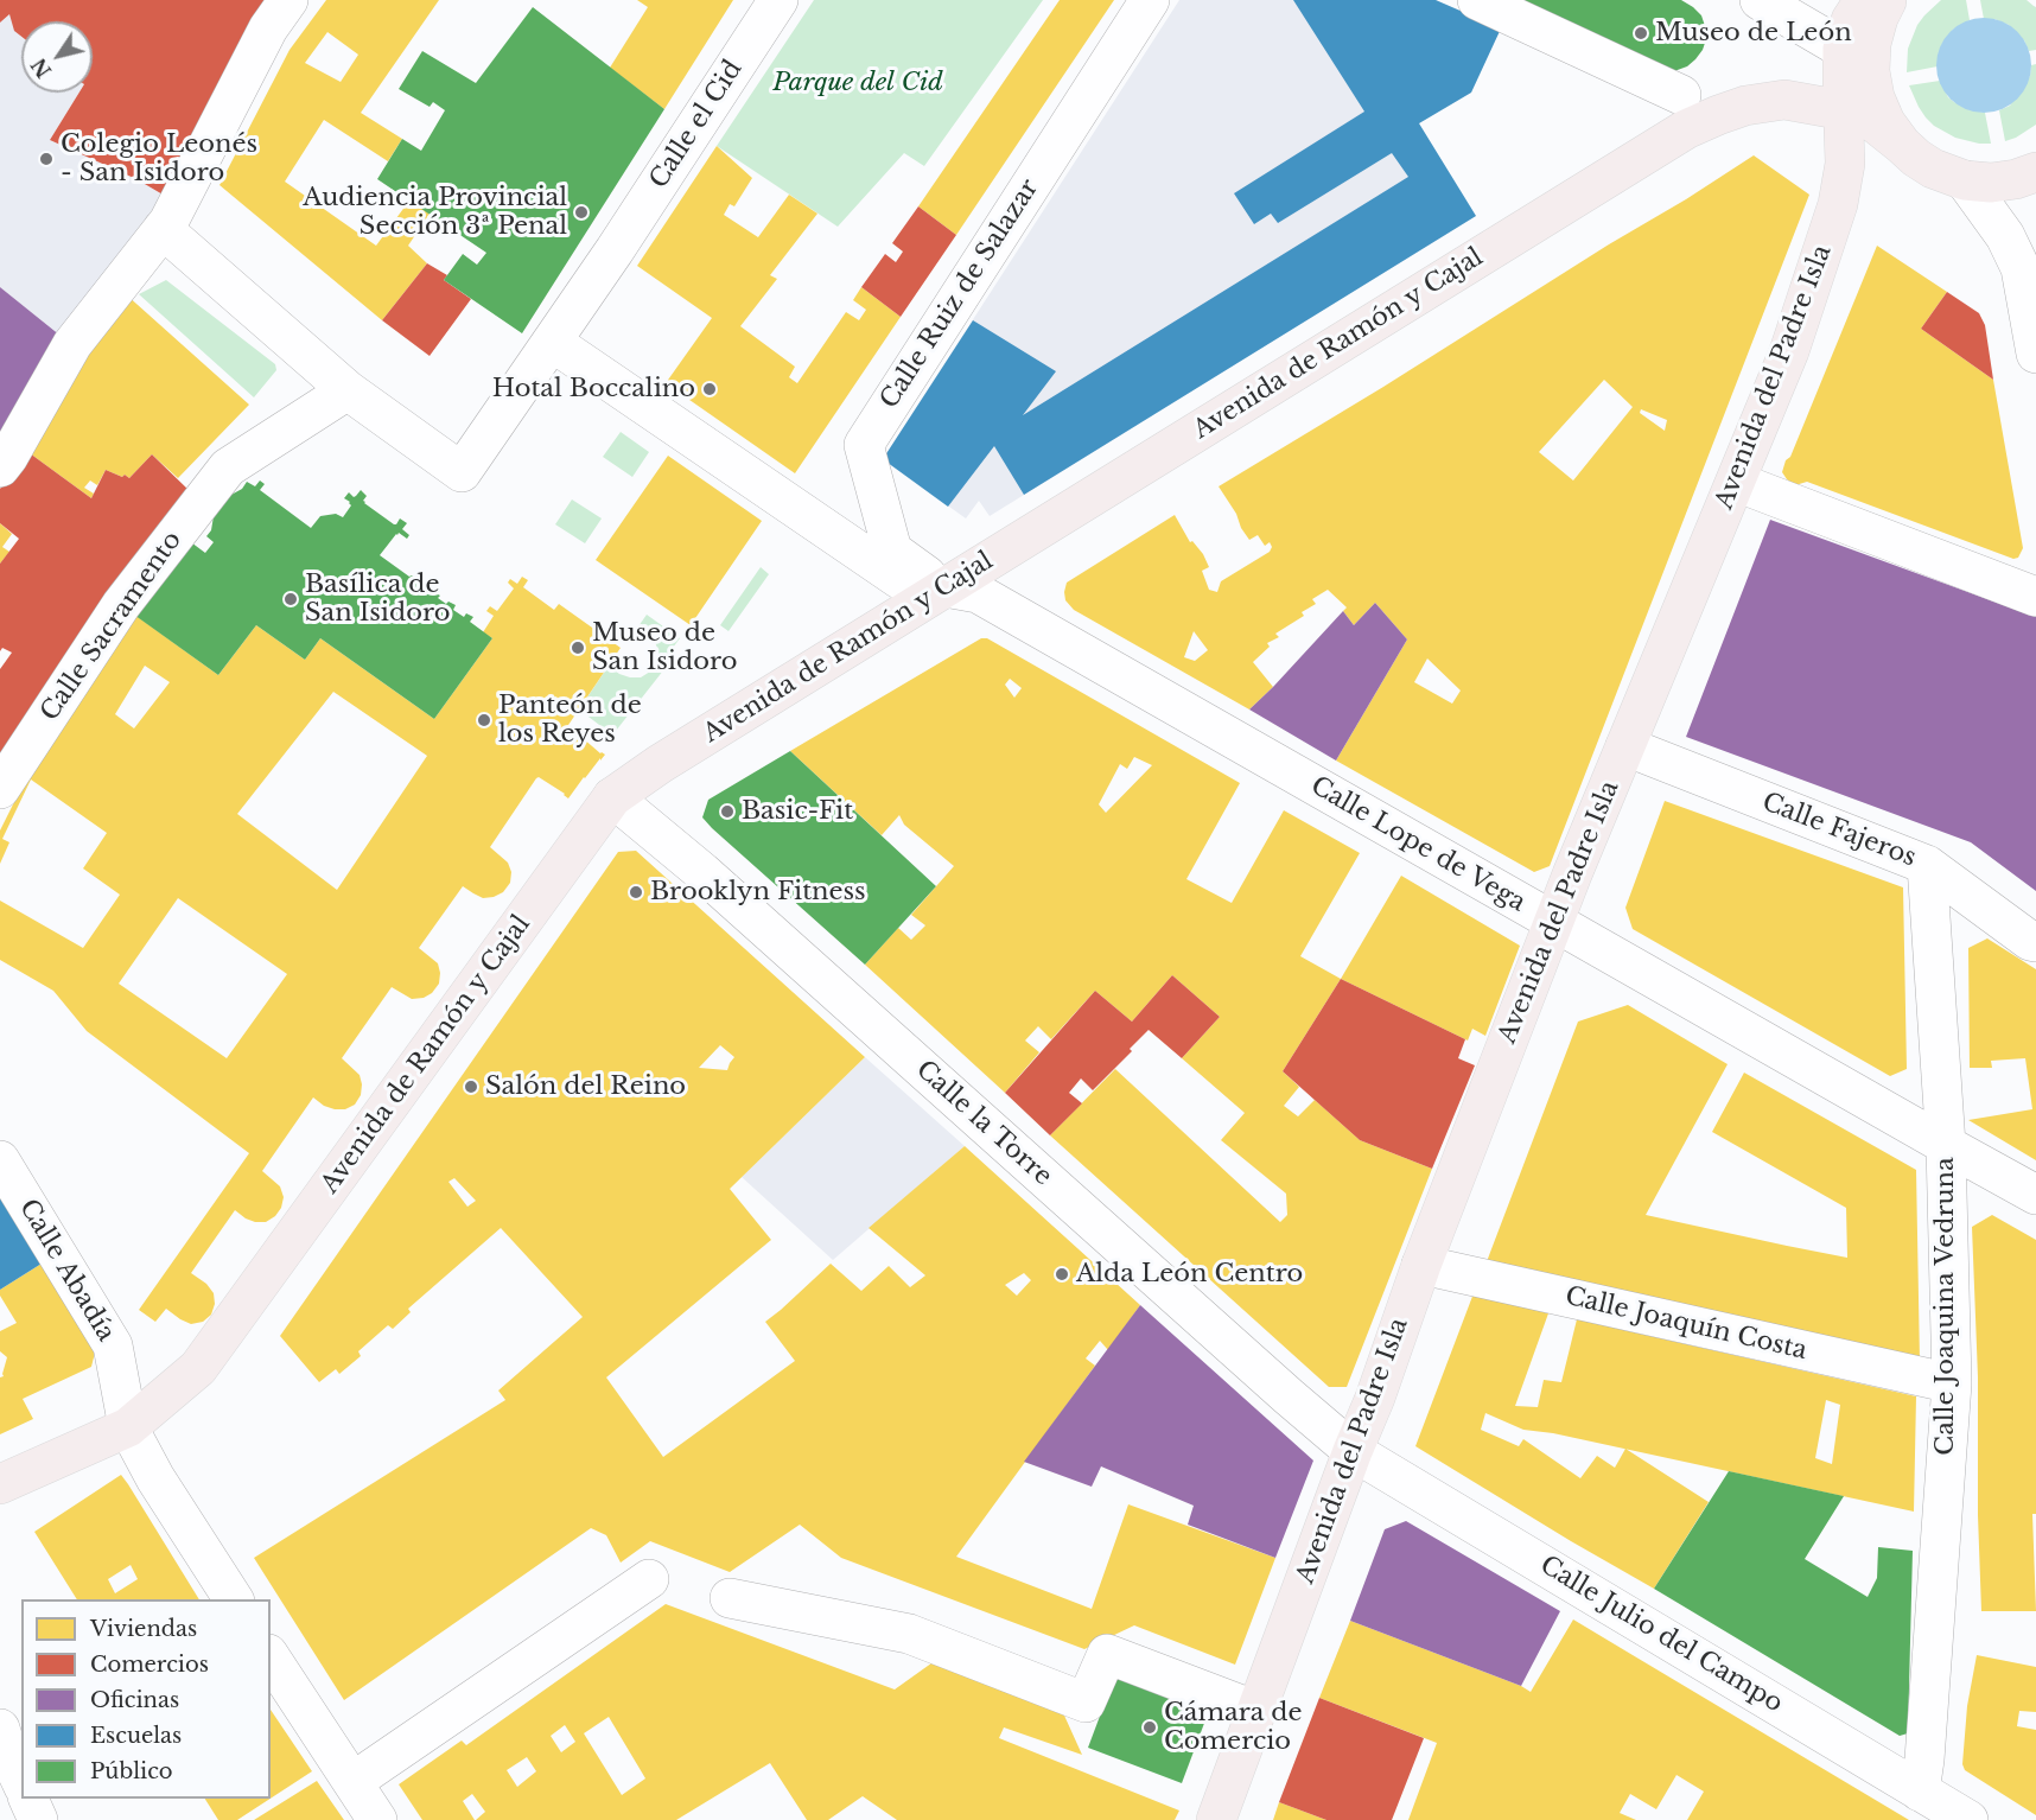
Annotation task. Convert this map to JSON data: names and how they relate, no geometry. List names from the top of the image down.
{
  "streets": {
    "main road": ["Avenida de Ramón y Cajal", "Avenida del Padre Isla"],
    "street": [
      "Calle el Cid",
      "Calle Ruiz de Salazar",
      "Calle Sacramento",
      "Calle Fajeros",
      "Calle Lope de Vega",
      "Calle la Torre",
      "Calle Abadía",
      "Calle Joaquina Vedruna",
      "Calle Joaquín Costa",
      "Calle Julio del Campo"
    ]
  },
  "crossings": [
    ["Calle el Cid", "Calle Sacramento"],
    ["Calle el Cid", "Calle Lope de Vega"],
    ["Calle Ruiz de Salazar", "Avenida de Ramón y Cajal"],
    ["Calle Ruiz de Salazar", "Calle Lope de Vega"],
    ["Avenida de Ramón y Cajal", "Avenida del Padre Isla"],
    ["Avenida de Ramón y Cajal", "Calle Lope de Vega"],
    ["Avenida de Ramón y Cajal", "Calle la Torre"],
    ["Avenida de Ramón y Cajal", "Calle Abadía"],
    ["Avenida del Padre Isla", "Calle Fajeros"],
    ["Avenida del Padre Isla", "Calle Lope de Vega"],
    ["Avenida del Padre Isla", "Calle la Torre"],
    ["Avenida del Padre Isla", "Calle Joaquín Costa"],
    ["Avenida del Padre Isla", "Calle Julio del Campo"],
    ["Calle Fajeros", "Calle Joaquina Vedruna"],
    ["Calle Lope de Vega", "Calle Joaquina Vedruna"],
    ["Calle la Torre", "Calle Julio del Campo"],
    ["Calle Joaquina Vedruna", "Calle Joaquín Costa"],
    ["Calle Joaquina Vedruna", "Calle Julio del Campo"]
  ],
  "parks": ["Parque del Cid"],
  "places": [
    "Museo de León",
    "Colegio Leonés - San Isidoro",
    "Audiencia Provincial Sección 3ª Penal",
    "Hotal Boccalino",
    "Basílica de San Isidoro",
    "Museo de San Isidoro",
    "Panteón de los Reyes",
    "Basic-Fit",
    "Brooklyn Fitness",
    "Salón del Reino",
    "Alda León Centro",
    "Cámara de Comercio"
  ],
  "legend": [
    "Viviendas",
    "Comercios",
    "Oficinas",
    "Escuelas",
    "Público"
  ],
  "north": "bottom left"
}
